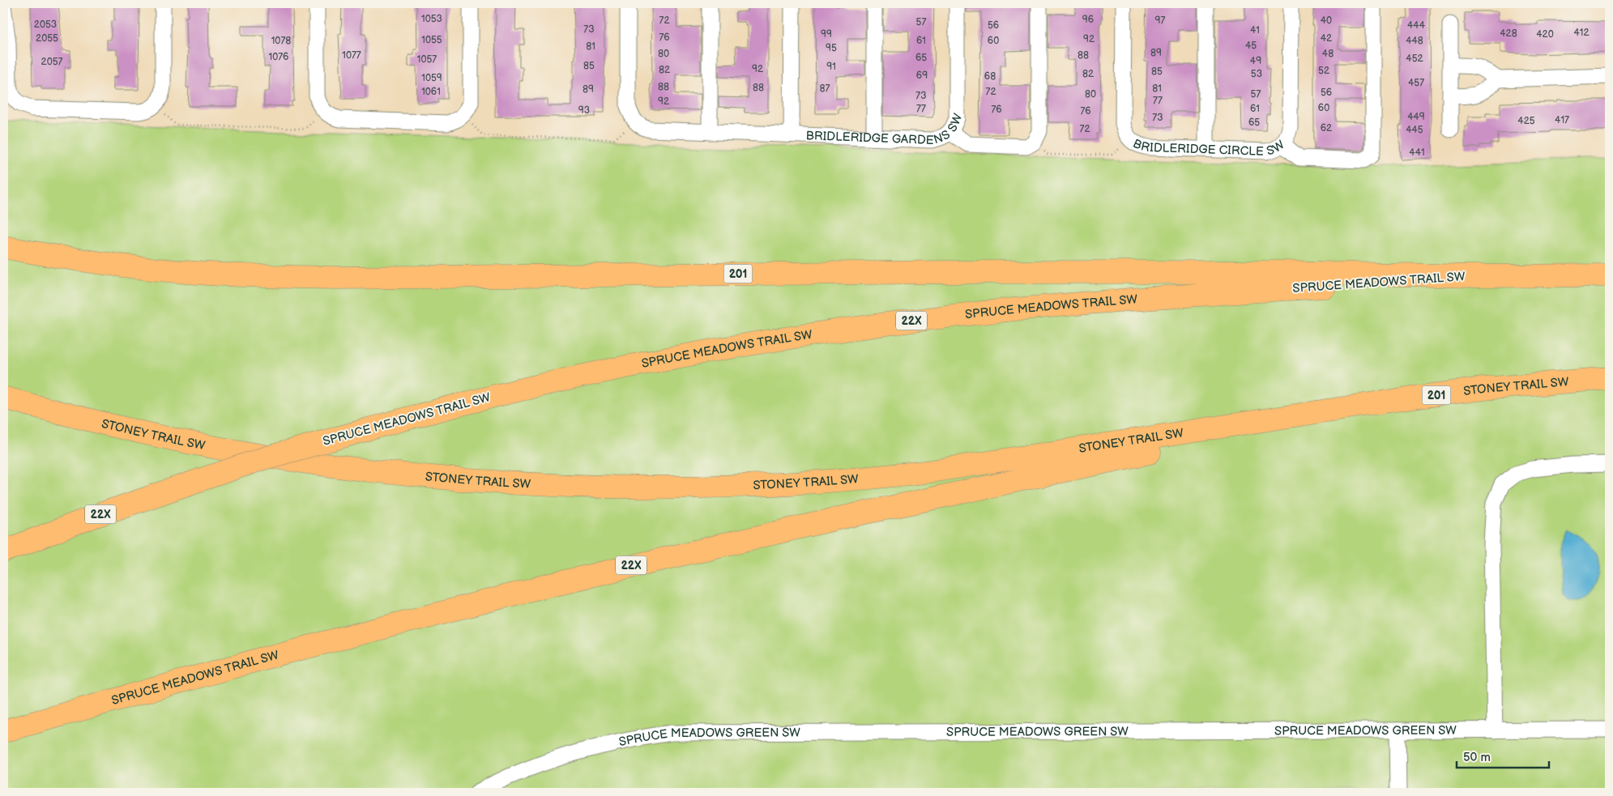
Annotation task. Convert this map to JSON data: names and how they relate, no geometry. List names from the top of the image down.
{
  "streets": {
    "highway": [
      "201",
      "SPRUCE MEADOWS TRAIL SW",
      "22X",
      "STONEY TRAIL SW"
    ],
    "street": ["BRIDLERIDGE GARDENS SW", "BRIDLERIDGE CIRCLE SW", "SPRUCE MEADOWS GREEN SW"]
  },
  "crossings": [
    ["201", "SPRUCE MEADOWS TRAIL SW"],
    ["SPRUCE MEADOWS TRAIL SW", "STONEY TRAIL SW"]
  ],
  "house_numbers": [
    "1053",
    "96",
    "72",
    "97",
    "40",
    "57",
    "2053",
    "56",
    "444",
    "73",
    "41",
    "412",
    "428",
    "99",
    "420",
    "76",
    "2055",
    "42",
    "92",
    "1055",
    "1078",
    "61",
    "60",
    "448",
    "45",
    "81",
    "95",
    "89",
    "80",
    "48",
    "1077",
    "88",
    "1076",
    "65",
    "452",
    "1057",
    "49",
    "2057",
    "85",
    "91",
    "92",
    "82",
    "52",
    "85",
    "82",
    "53",
    "69",
    "68",
    "1059",
    "457",
    "88",
    "88",
    "87",
    "81",
    "89",
    "1061",
    "72",
    "56",
    "80",
    "57",
    "73",
    "77",
    "92",
    "60",
    "77",
    "61",
    "76",
    "93",
    "76",
    "449",
    "73",
    "417",
    "425",
    "65",
    "62",
    "72",
    "445",
    "441"
  ],
  "scale_bar": "50 m"
}
